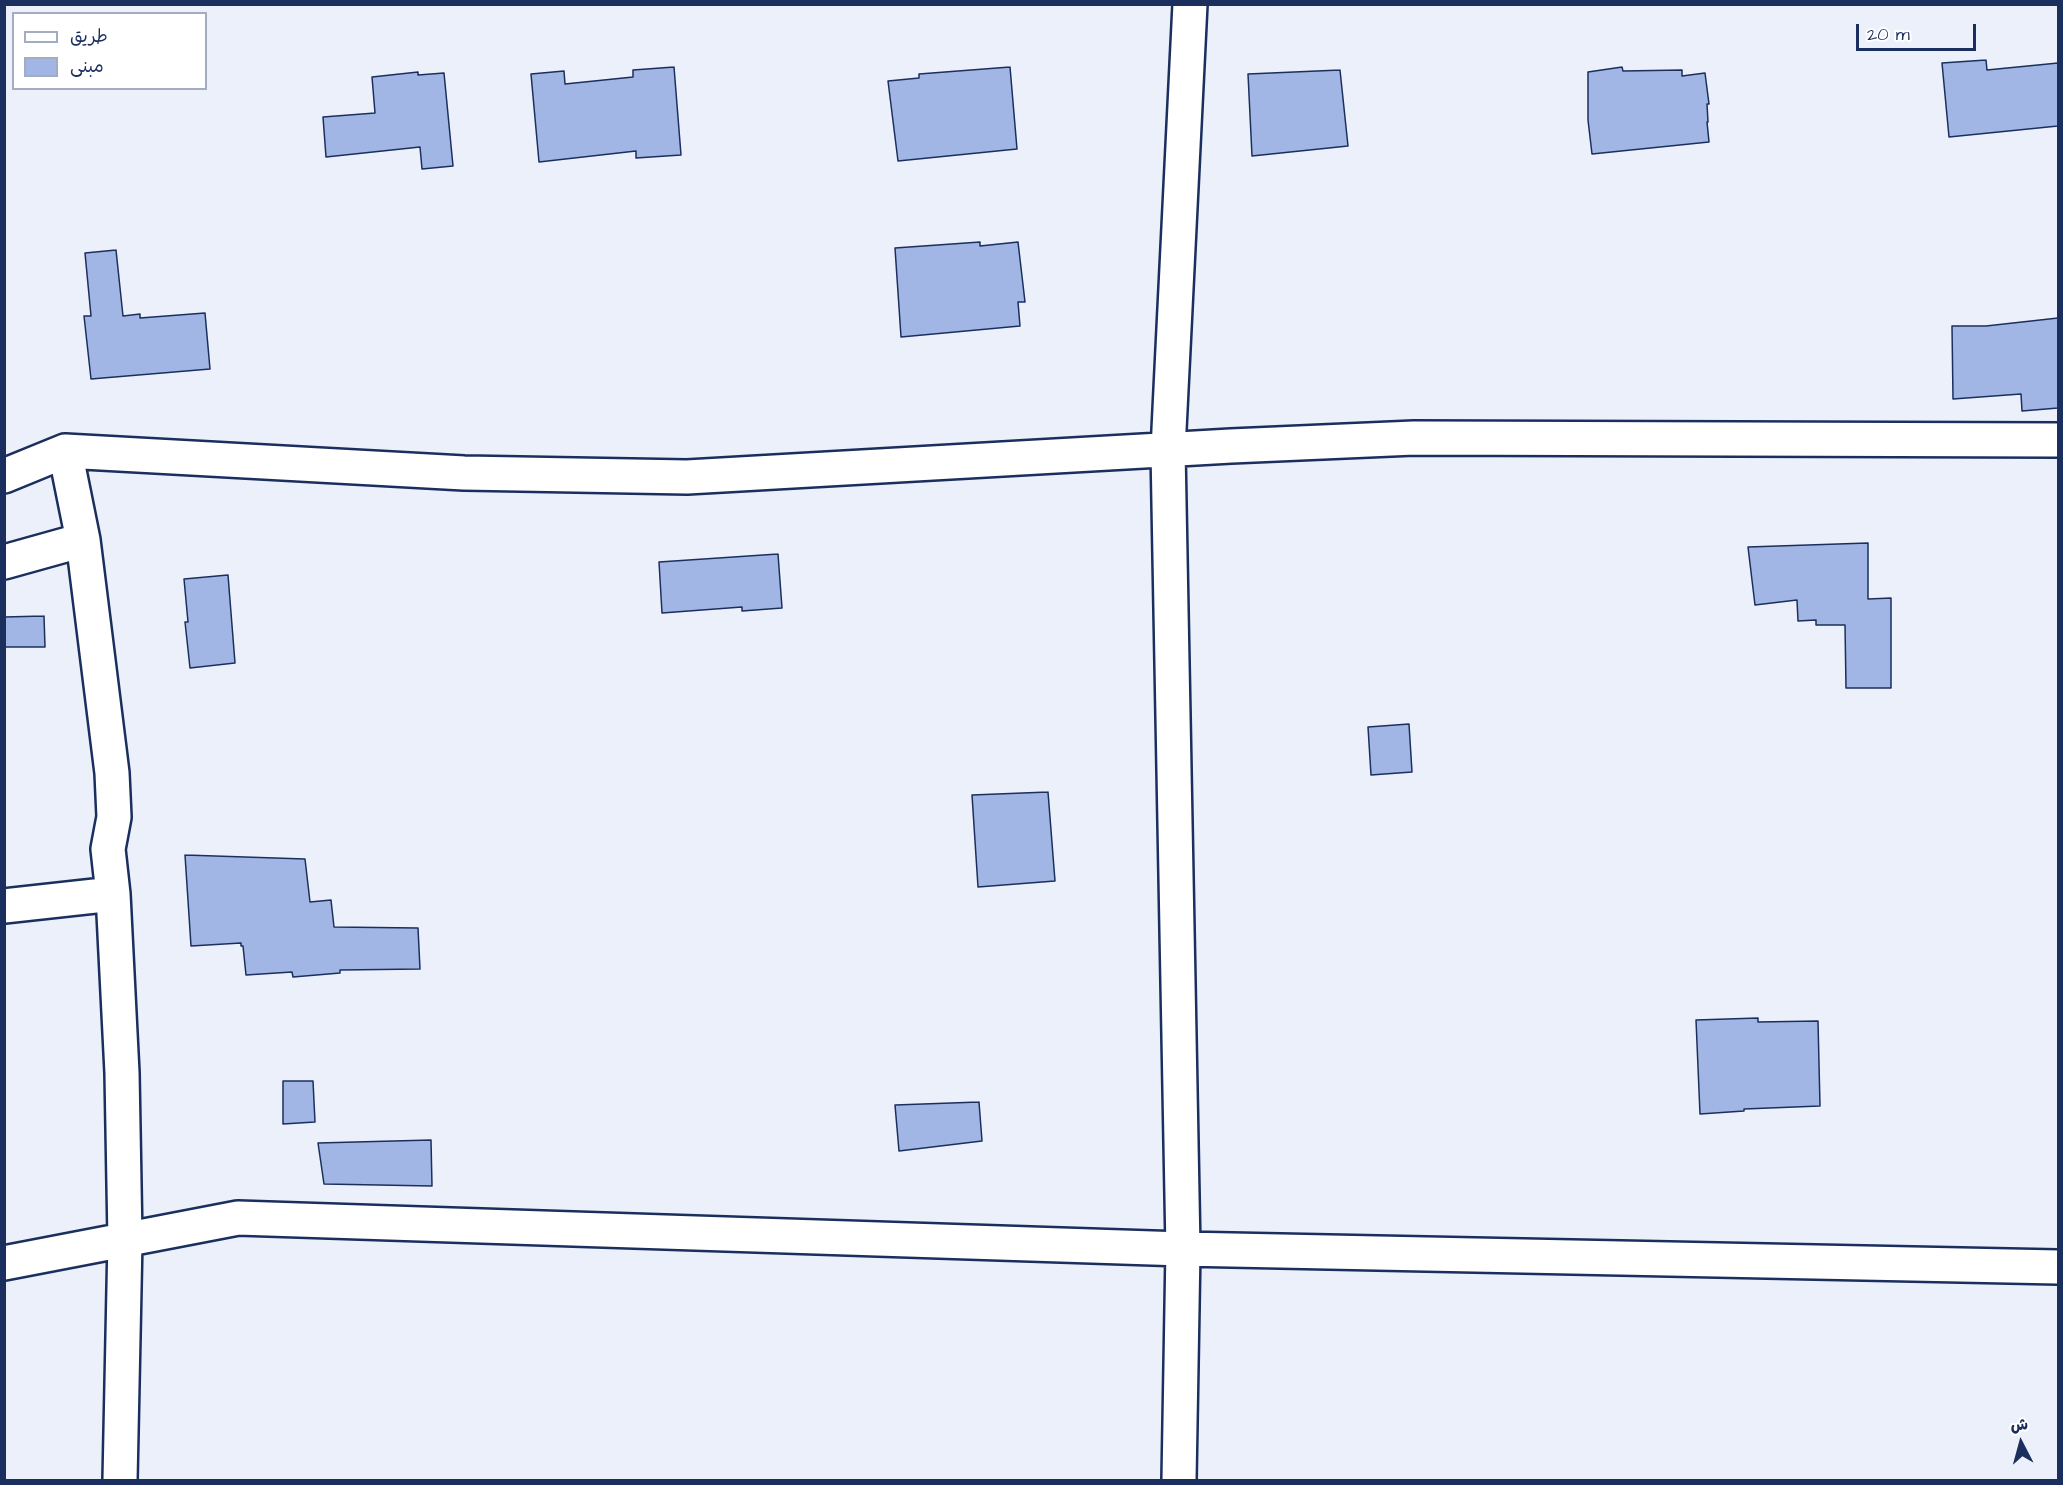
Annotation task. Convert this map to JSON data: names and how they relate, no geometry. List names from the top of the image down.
{
  "legend": ["طريق", "مبنى"],
  "scale_bar": "20 m",
  "north": "top"
}
